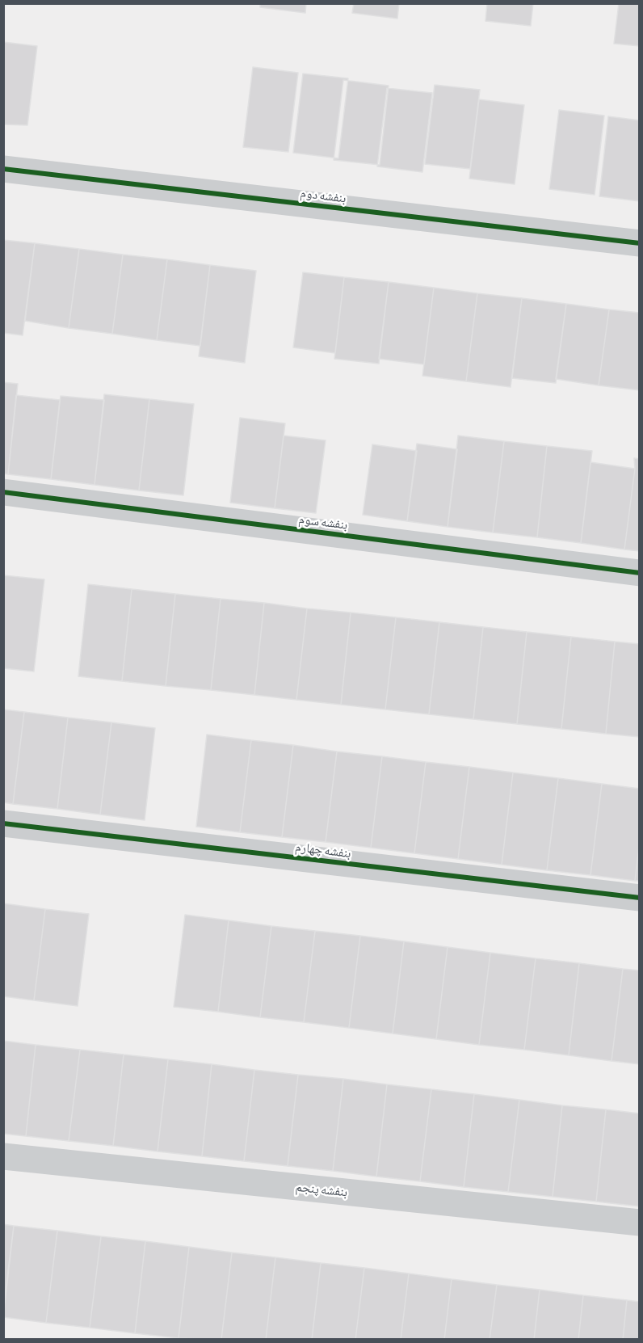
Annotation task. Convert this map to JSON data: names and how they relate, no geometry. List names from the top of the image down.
{
  "streets": {
    "street": [
      "بنفشه دوم",
      "بنفشه سوم",
      "بنفشه چهارم",
      "بنفشه پنجم"
    ]
  }
}
